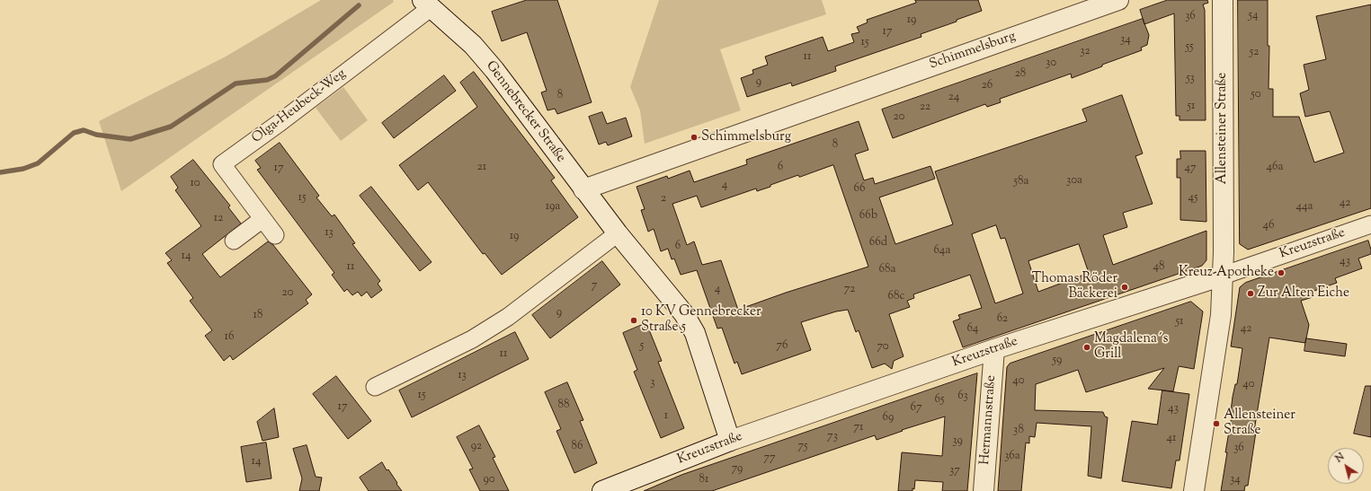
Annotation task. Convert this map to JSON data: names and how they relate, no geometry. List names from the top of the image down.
{
  "streets": {
    "street": [
      "Schimmelsburg",
      "Olga-Heubeck-Weg",
      "Gennebrecker Straße",
      "Allensteiner Straße",
      "Kreuzstraße",
      "Hermannstraße"
    ]
  },
  "crossings": [
    ["Schimmelsburg", "Gennebrecker Straße"],
    ["Olga-Heubeck-Weg", "Gennebrecker Straße"],
    ["Gennebrecker Straße", "Kreuzstraße"],
    ["Allensteiner Straße", "Kreuzstraße"],
    ["Kreuzstraße", "Hermannstraße"]
  ],
  "places": [
    "Schimmelsburg",
    "Kreuz-Apotheke",
    "Thomas Röder Bäckerei",
    "Zur Alten Eiche",
    "10 KV Gennebrecker Straße 5",
    "Magdalena´s Grill",
    "Allensteiner Straße"
  ],
  "house_numbers": [
    "54",
    "36",
    "19",
    "17",
    "34",
    "15",
    "55",
    "32",
    "52",
    "11",
    "30",
    "28",
    "53",
    "9",
    "26",
    "50",
    "8",
    "24",
    "51",
    "22",
    "20",
    "8",
    "21",
    "6",
    "46a",
    "17",
    "47",
    "30a",
    "58a",
    "10",
    "4",
    "66",
    "15",
    "45",
    "2",
    "42",
    "19a",
    "44a",
    "66b",
    "12",
    "46",
    "13",
    "19",
    "66d",
    "6",
    "64a",
    "14",
    "43",
    "11",
    "48",
    "68a",
    "7",
    "4",
    "72",
    "20",
    "68c",
    "9",
    "18",
    "62",
    "51",
    "64",
    "42",
    "16",
    "5",
    "76",
    "70",
    "11",
    "59",
    "13",
    "40",
    "3",
    "40",
    "15",
    "63",
    "65",
    "88",
    "17",
    "67",
    "43",
    "1",
    "69",
    "71",
    "38",
    "73",
    "41",
    "39",
    "92",
    "86",
    "75",
    "36",
    "36a",
    "77",
    "14",
    "79",
    "37",
    "90",
    "81",
    "34"
  ],
  "north": "top left"
}
